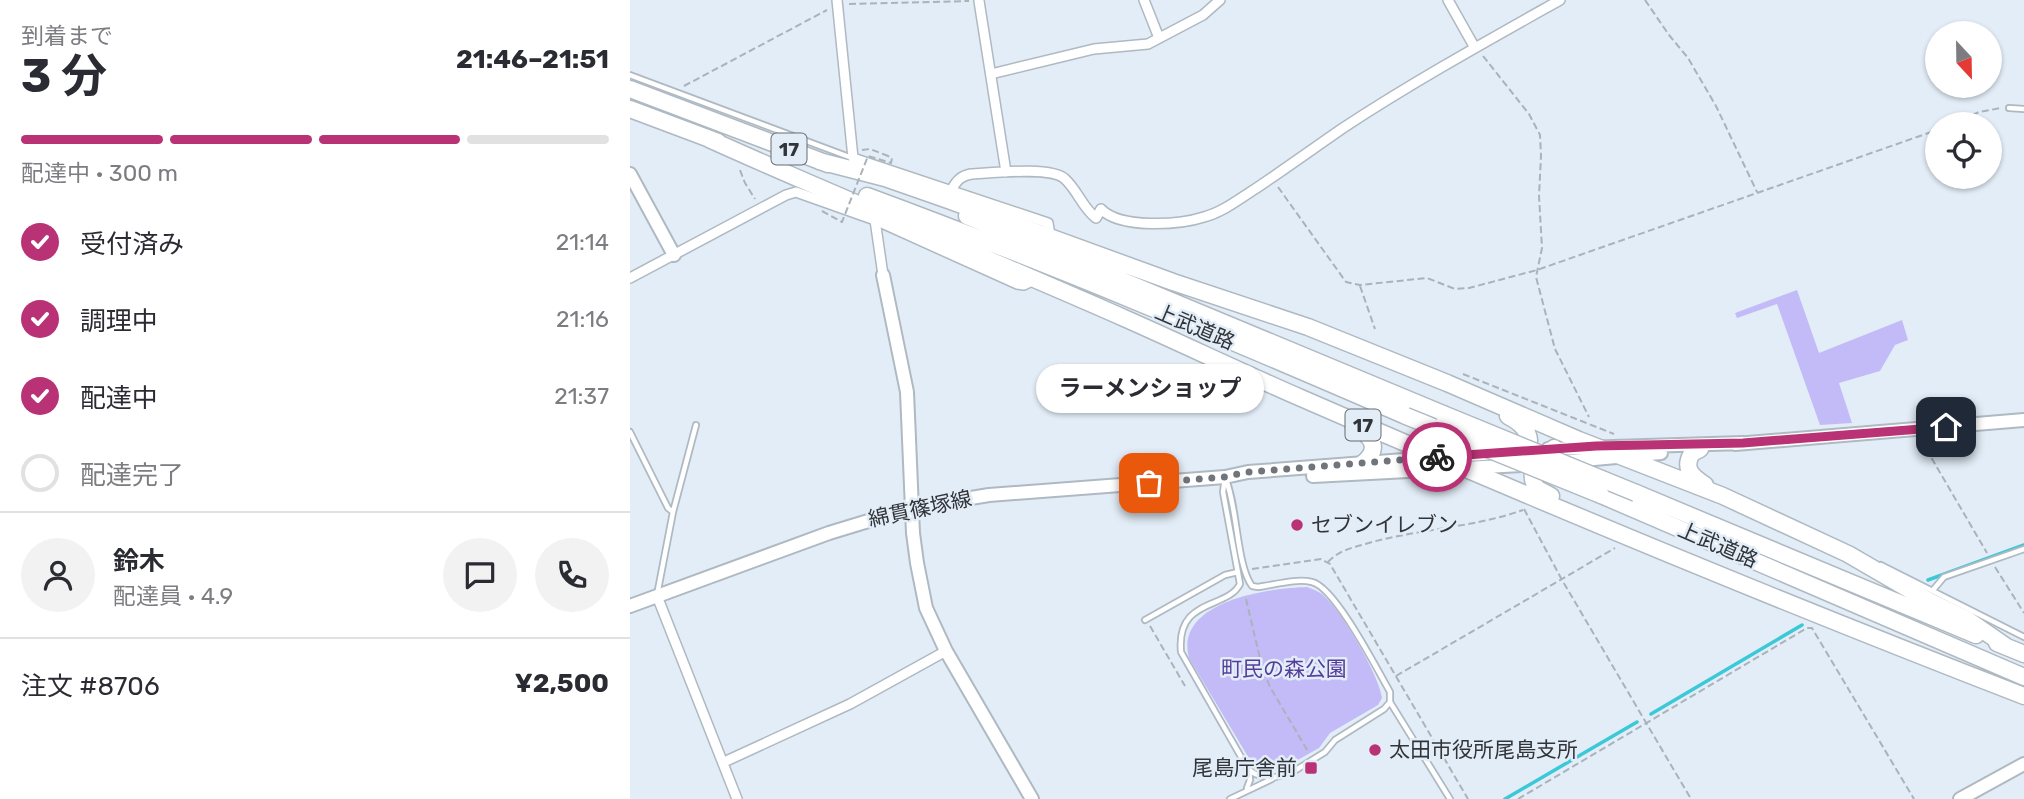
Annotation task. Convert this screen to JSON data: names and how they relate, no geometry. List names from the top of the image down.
{
  "streets": {
    "highway": ["17", "上武道路"],
    "main road": ["綿貫篠塚線"]
  },
  "crossings": [
    ["17", "上武道路"],
    ["17", "綿貫篠塚線"]
  ],
  "parks": ["町民の森公園"],
  "places": {
    "other": ["ラーメンショップ", "セブンイレブン", "太田市役所尾島支所"],
    "transit": ["尾島庁舎前"]
  },
  "north": "bottom",
  "page": {
    "heading": ["3 分", "到着まで", "21:46–21:51"],
    "panel": [
      "鈴木",
      "配達員 · 4.9",
      "注文 #8706",
      "¥2,500"
    ],
    "bar": "配達中 · 300 m",
    "list": [
      ["受付済み", "21:14"],
      ["調理中", "21:16"],
      ["配達中", "21:37"],
      "配達完了"
    ],
    "bubble": "ラーメンショップ"
  }
}
